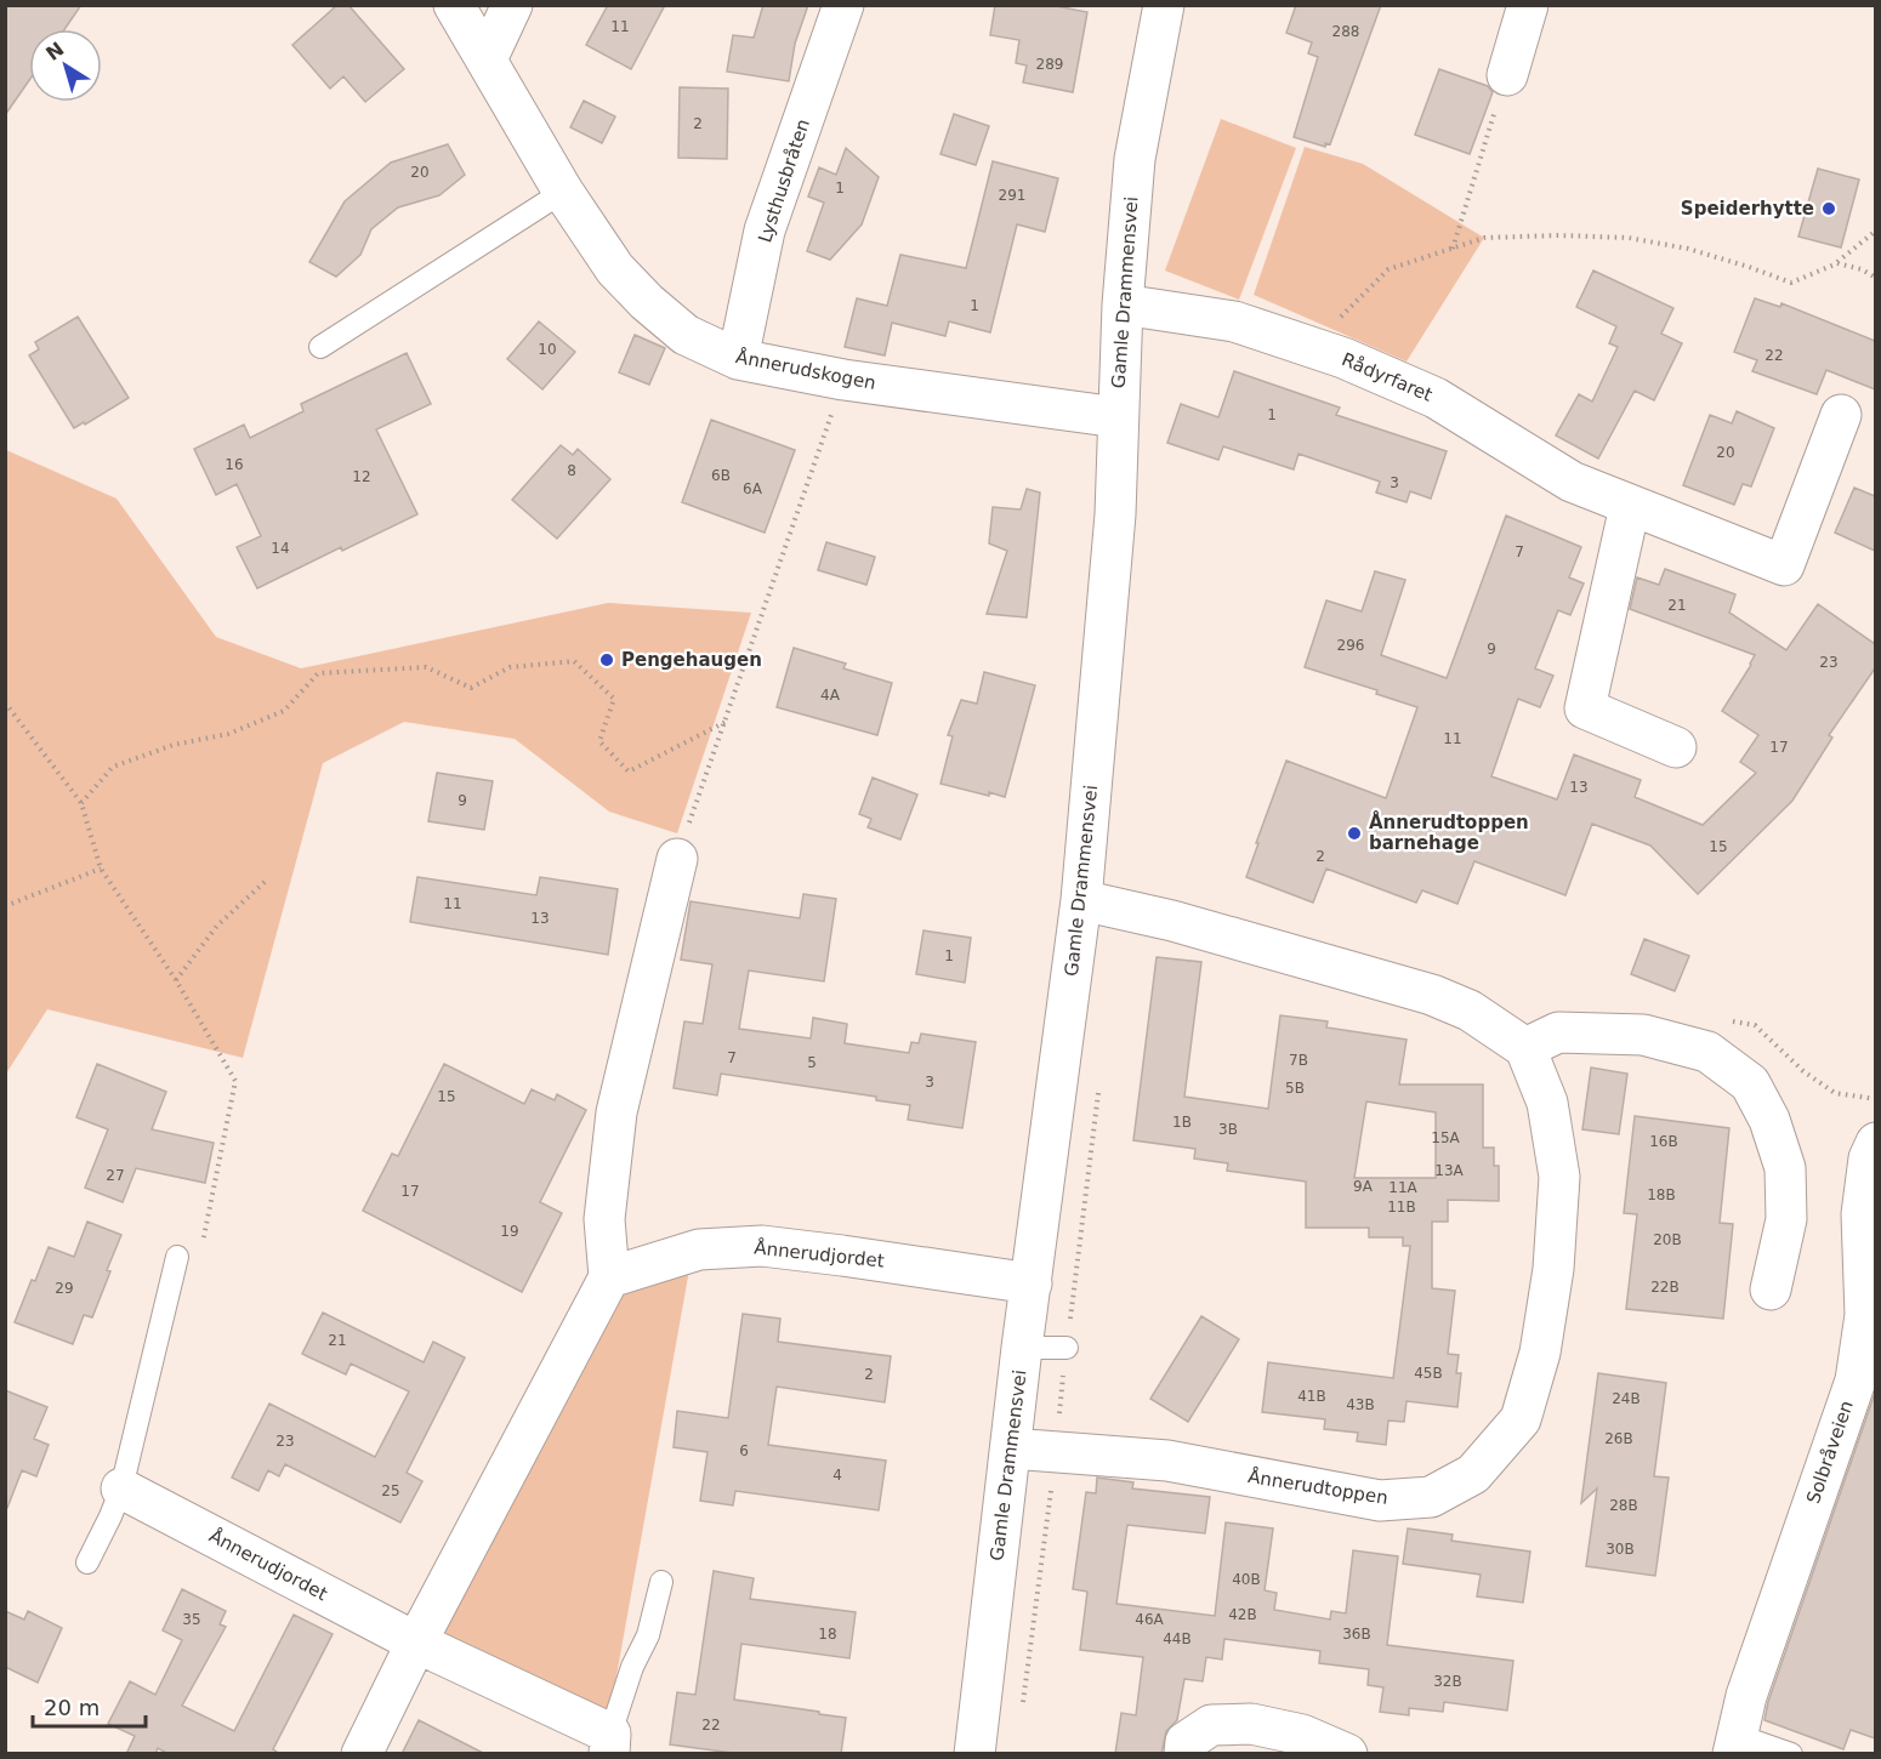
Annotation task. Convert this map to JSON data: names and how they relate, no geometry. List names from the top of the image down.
{
  "streets": {
    "street": [
      "Lysthusbråten",
      "Gamle Drammensvei",
      "Ånnerudskogen",
      "Rådyrfaret",
      "Ånnerudjordet",
      "Solbråveien",
      "Ånnerudtoppen"
    ]
  },
  "crossings": [
    ["Lysthusbråten", "Ånnerudskogen"],
    ["Gamle Drammensvei", "Ånnerudskogen"],
    ["Gamle Drammensvei", "Rådyrfaret"],
    ["Gamle Drammensvei", "Ånnerudjordet"],
    ["Gamle Drammensvei", "Ånnerudtoppen"]
  ],
  "places": ["Speiderhytte", "Pengehaugen", "Ånnerudtoppen barnehage"],
  "house_numbers": [
    "11",
    "288",
    "289",
    "2",
    "20",
    "1",
    "291",
    "1",
    "10",
    "22",
    "1",
    "20",
    "16",
    "8",
    "6B",
    "12",
    "3",
    "6A",
    "14",
    "7",
    "21",
    "296",
    "9",
    "23",
    "4A",
    "11",
    "17",
    "13",
    "9",
    "15",
    "2",
    "11",
    "13",
    "1",
    "7",
    "7B",
    "5",
    "3",
    "5B",
    "15",
    "1B",
    "3B",
    "15A",
    "16B",
    "13A",
    "27",
    "9A",
    "11A",
    "17",
    "18B",
    "11B",
    "19",
    "20B",
    "22B",
    "29",
    "21",
    "45B",
    "2",
    "41B",
    "24B",
    "43B",
    "26B",
    "23",
    "6",
    "4",
    "25",
    "28B",
    "30B",
    "40B",
    "42B",
    "35",
    "46A",
    "18",
    "36B",
    "44B",
    "32B",
    "22"
  ],
  "scale_bar": "20 m",
  "north": "top left"
}
